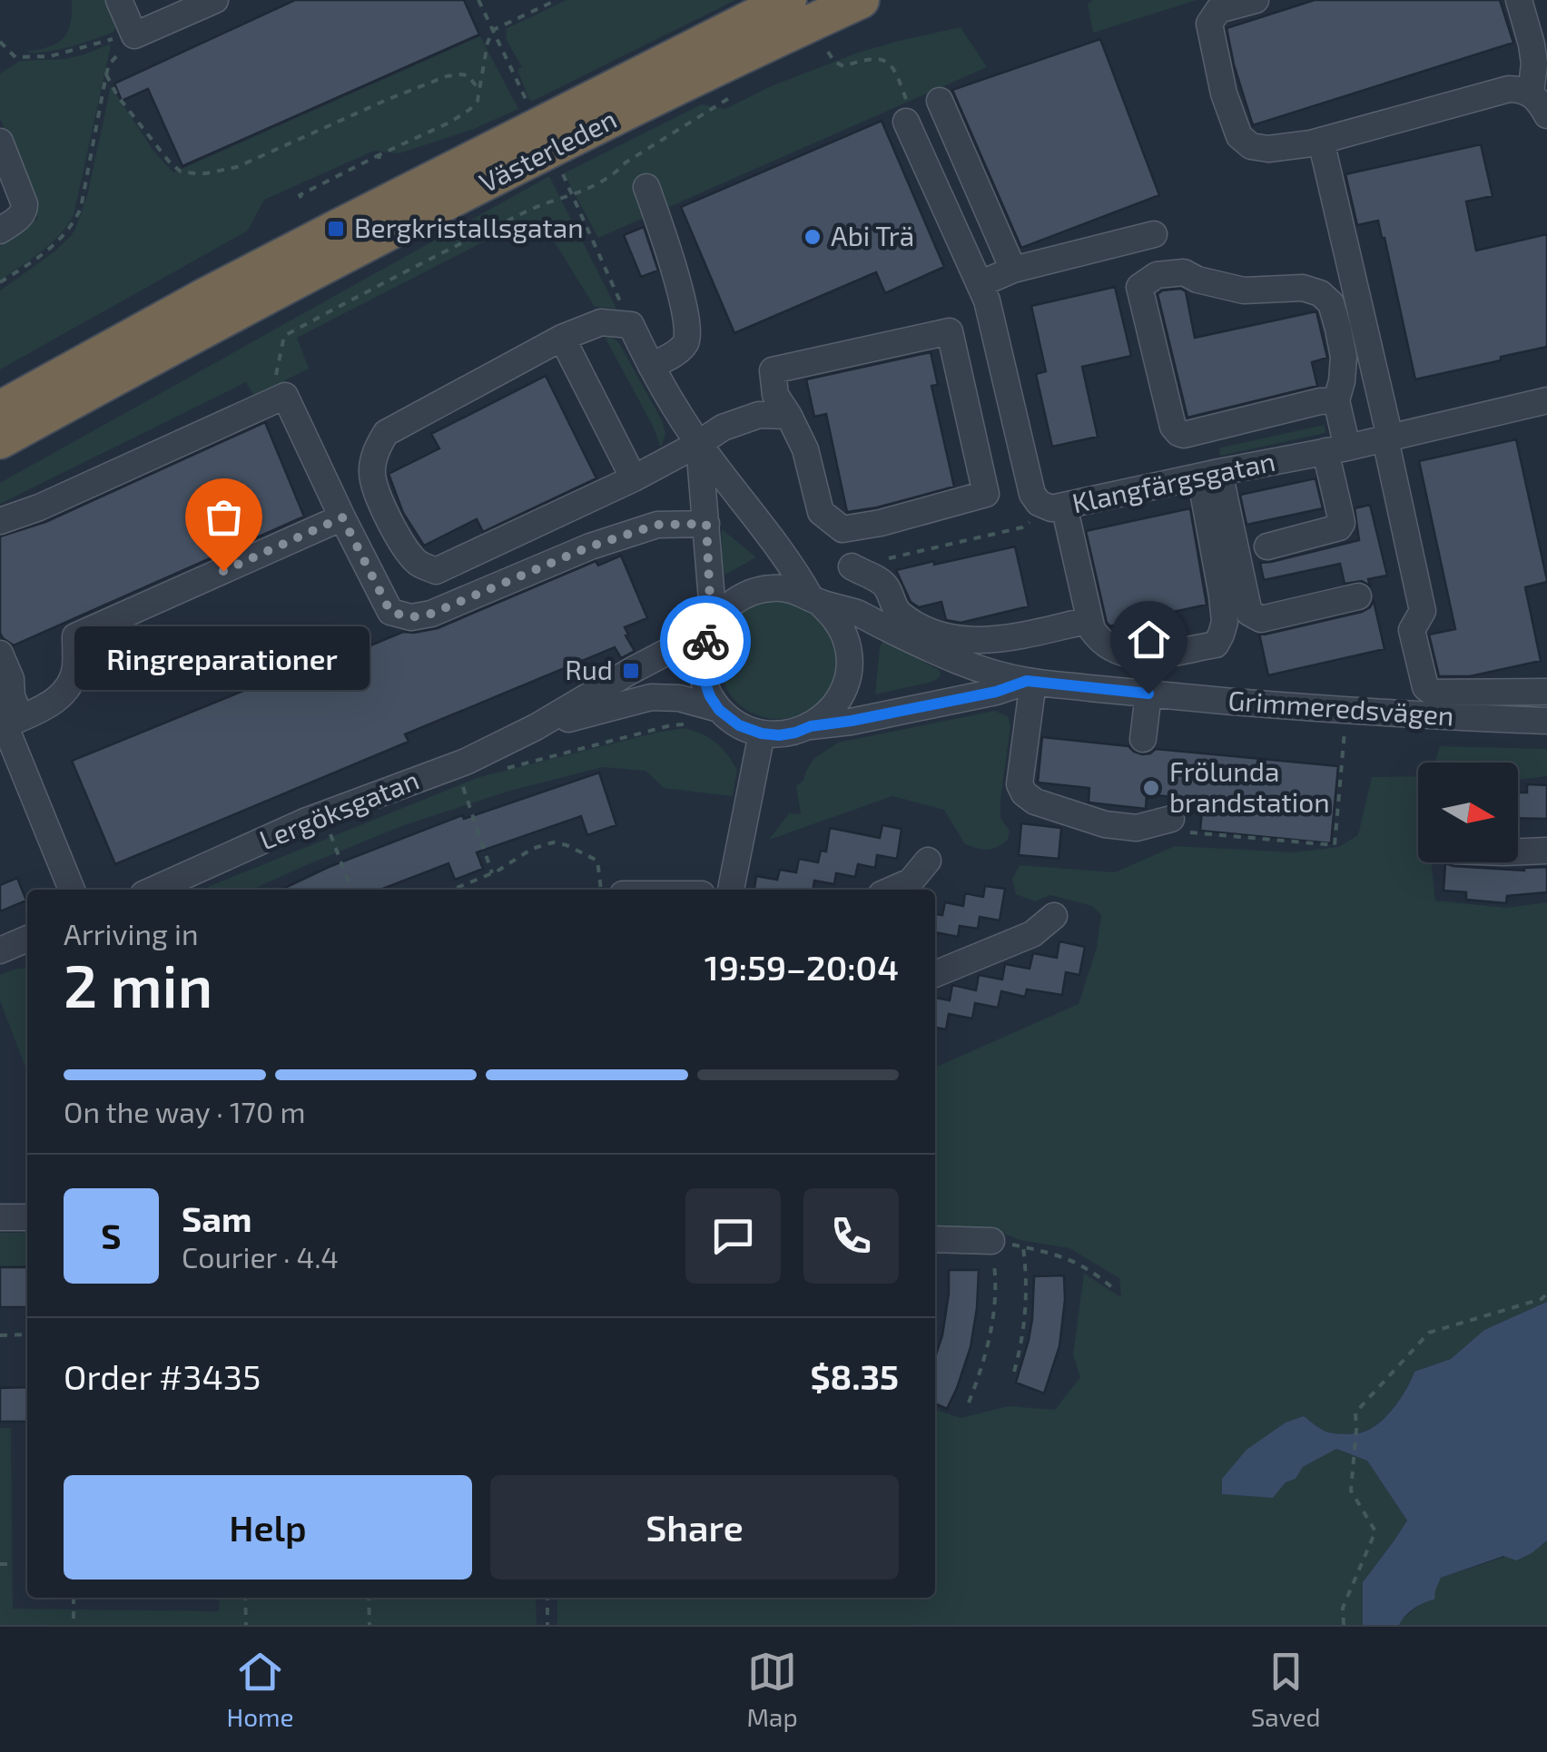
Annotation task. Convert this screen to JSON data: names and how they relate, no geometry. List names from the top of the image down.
{
  "streets": {
    "highway": ["Västerleden"],
    "street": ["Klangfärgsgatan", "Grimmeredsvägen", "Lergöksgatan"]
  },
  "crossings": [
    ["Grimmeredsvägen", "Lergöksgatan"]
  ],
  "places": {
    "transit": ["Bergkristallsgatan", "Rud"],
    "other": ["Abi Trä", "Ringreparationer", "Frölunda brandstation"]
  },
  "north": "right",
  "page": {
    "bubble": "Ringreparationer",
    "heading": ["2 min", "Arriving in", "19:59–20:04"],
    "panel": [
      "Sam",
      "Courier · 4.4",
      "Order #3435",
      "$8.35"
    ],
    "bar": "On the way · 170 m",
    "round": "S",
    "buttons": ["Help", "Share"],
    "tabs": ["Home", "Map", "Saved"]
  }
}
